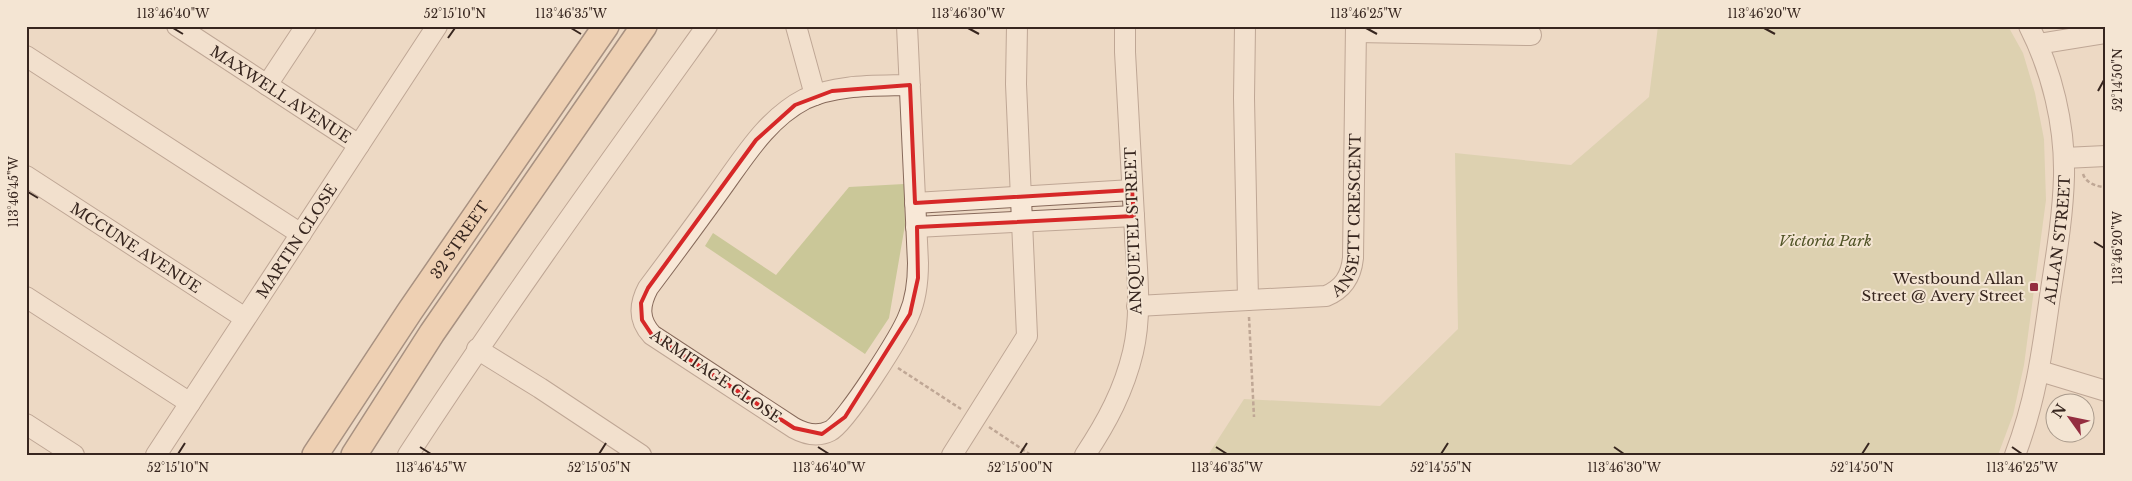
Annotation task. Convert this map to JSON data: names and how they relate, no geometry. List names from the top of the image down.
{
  "streets": {
    "main road": ["32 STREET"],
    "street": [
      "MAXWELL AVENUE",
      "ANSETT CRESCENT",
      "ANQUETEL STREET",
      "MARTIN CLOSE",
      "ALLAN STREET",
      "MCCUNE AVENUE",
      "ARMITAGE CLOSE"
    ]
  },
  "crossings": [
    ["MAXWELL AVENUE", "MARTIN CLOSE"],
    ["ANSETT CRESCENT", "ANQUETEL STREET"],
    ["MARTIN CLOSE", "MCCUNE AVENUE"]
  ],
  "parks": ["Victoria Park"],
  "places": {
    "transit": ["Westbound Allan Street @ Avery Street"]
  },
  "north": "top left",
  "coordinates": [
    "113°46'40\"W",
    "52°15'10\"N",
    "113°46'35\"W",
    "113°46'30\"W",
    "113°46'25\"W",
    "113°46'20\"W",
    "52°14'50\"N",
    "113°46'45\"W",
    "52°15'05\"N",
    "52°15'00\"N",
    "52°14'55\"N"
  ]
}
